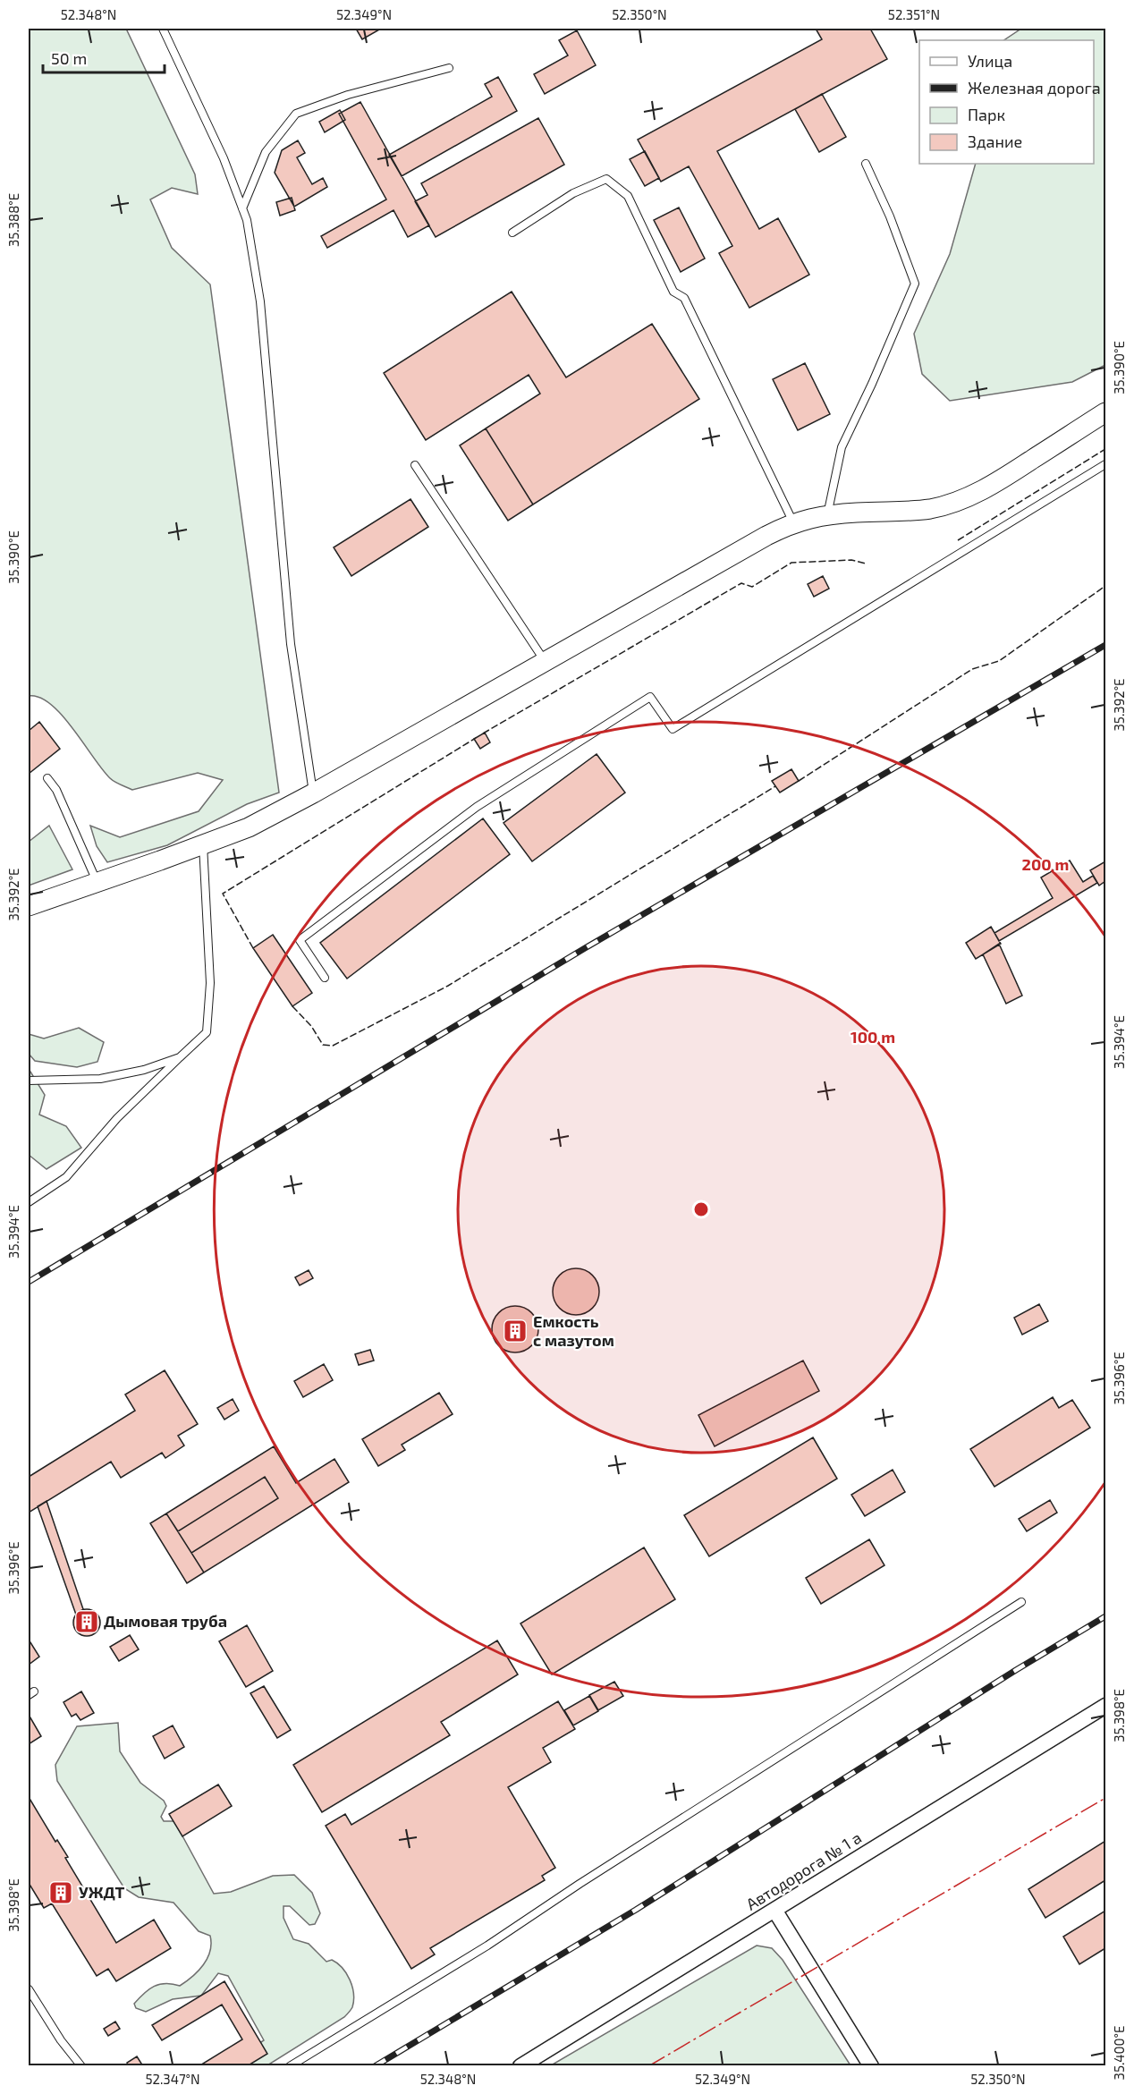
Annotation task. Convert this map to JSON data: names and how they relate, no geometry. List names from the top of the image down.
{
  "streets": {
    "street": ["Автодорога № 1 а"]
  },
  "places": {
    "building": ["Емкость с мазутом", "Дымовая труба", "УЖДТ"]
  },
  "legend": [
    "Улица",
    "Железная дорога",
    "Парк",
    "Здание"
  ],
  "scale_bar": "50 m",
  "coordinates": [
    "52.348°N",
    "52.349°N",
    "52.350°N",
    "52.351°N",
    "35.388°E",
    "35.390°E",
    "35.392°E",
    "35.394°E",
    "35.396°E",
    "35.398°E",
    "35.400°E",
    "52.347°N"
  ],
  "rings": ["200 m", "100 m"]
}
